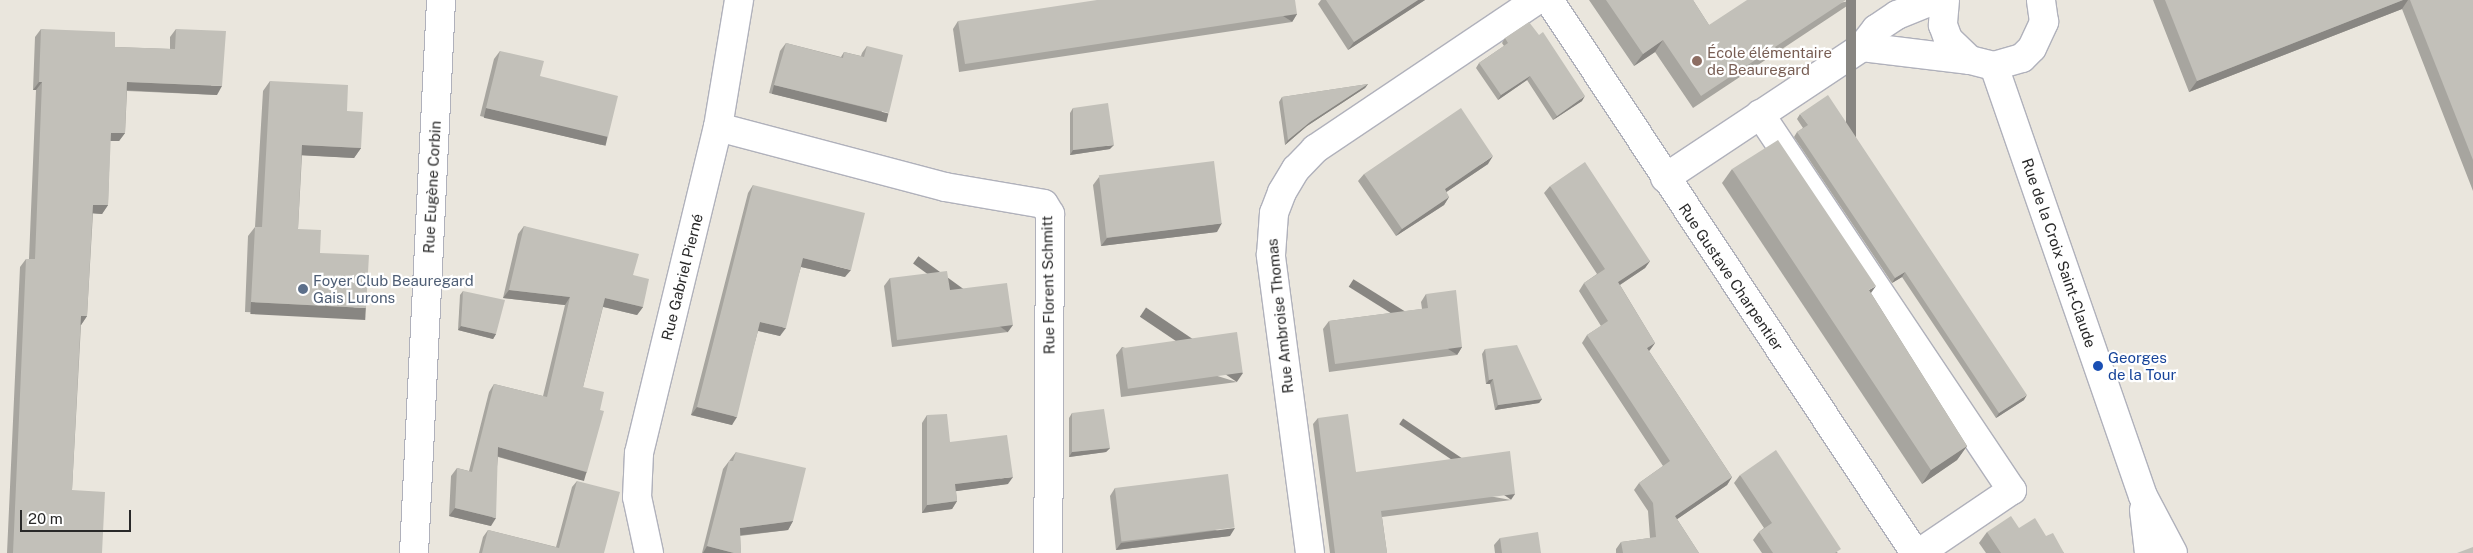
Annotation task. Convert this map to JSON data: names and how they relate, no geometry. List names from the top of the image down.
{
  "streets": {
    "street": [
      "Rue Eugène Corbin",
      "Rue de la Croix Saint-Claude",
      "Rue Gabriel Pierné",
      "Rue Gustave Charpentier",
      "Rue Florent Schmitt",
      "Rue Ambroise Thomas"
    ]
  },
  "crossings": [
    ["Rue Gabriel Pierné", "Rue Florent Schmitt"]
  ],
  "places": ["École élémentaire de Beauregard", "Foyer Club Beauregard Gais Lurons", "Georges de la Tour"],
  "scale_bar": "20 m"
}
